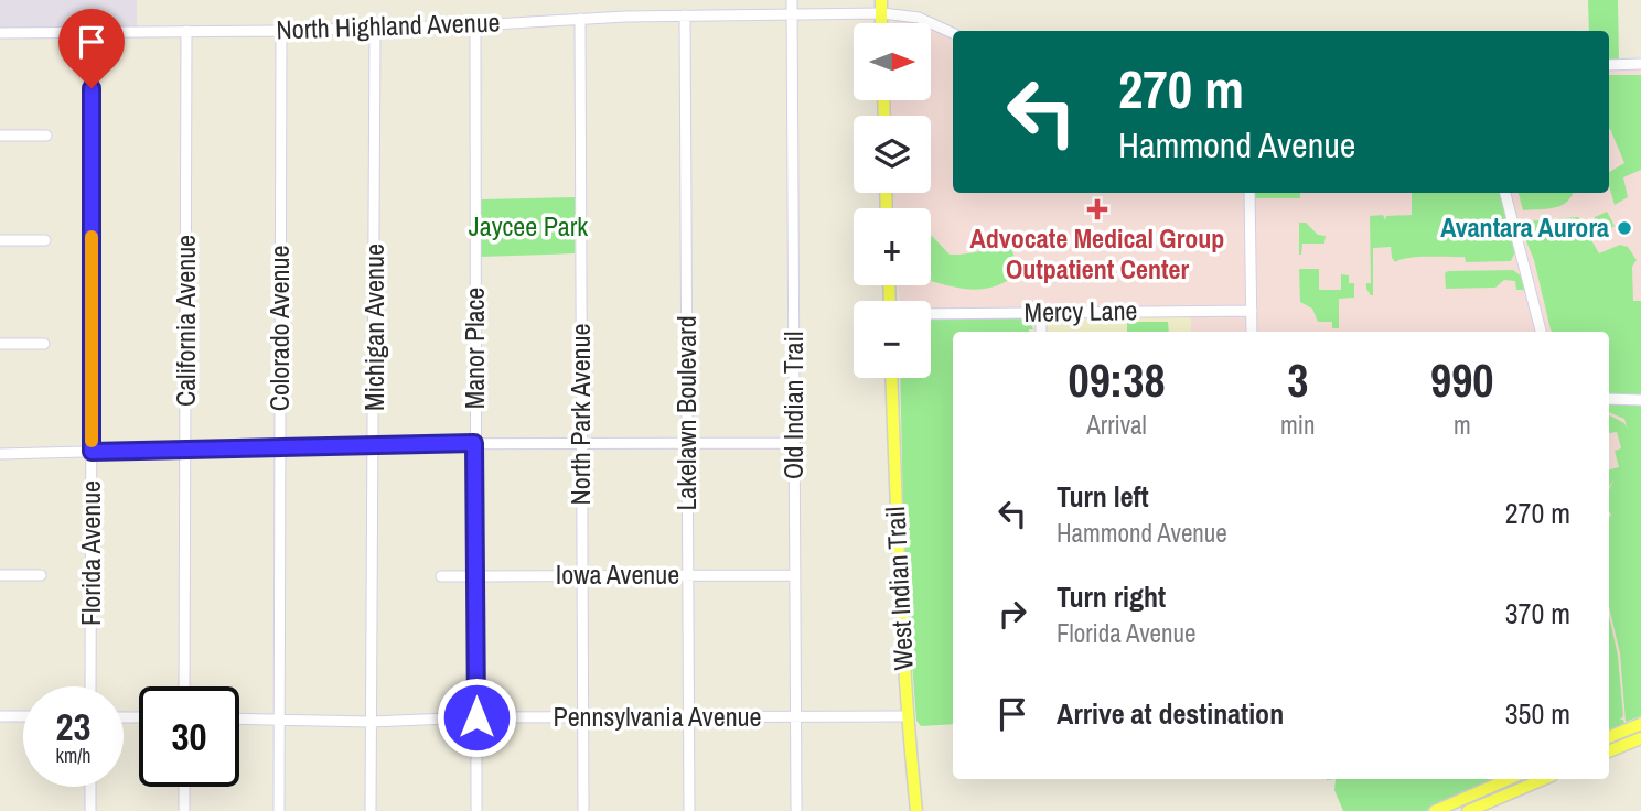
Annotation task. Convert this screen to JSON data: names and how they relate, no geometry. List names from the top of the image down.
{
  "streets": {
    "main road": ["West Indian Trail"],
    "street": [
      "North Highland Avenue",
      "Mercy Lane",
      "California Avenue",
      "Michigan Avenue",
      "Colorado Avenue",
      "Manor Place",
      "Old Indian Trail",
      "Lakelawn Boulevard",
      "North Park Avenue",
      "Florida Avenue",
      "Iowa Avenue",
      "Pennsylvania Avenue"
    ]
  },
  "crossings": [
    ["North Highland Avenue", "California Avenue"],
    ["North Highland Avenue", "Michigan Avenue"],
    ["North Highland Avenue", "Colorado Avenue"],
    ["North Highland Avenue", "Manor Place"],
    ["North Highland Avenue", "Old Indian Trail"],
    ["North Highland Avenue", "Lakelawn Boulevard"],
    ["North Highland Avenue", "North Park Avenue"],
    ["North Highland Avenue", "Florida Avenue"],
    ["Michigan Avenue", "Pennsylvania Avenue"],
    ["Colorado Avenue", "Pennsylvania Avenue"],
    ["Manor Place", "Iowa Avenue"],
    ["Manor Place", "Pennsylvania Avenue"],
    ["Old Indian Trail", "Iowa Avenue"],
    ["Old Indian Trail", "Pennsylvania Avenue"],
    ["Lakelawn Boulevard", "Iowa Avenue"],
    ["Lakelawn Boulevard", "Pennsylvania Avenue"],
    ["North Park Avenue", "Iowa Avenue"],
    ["North Park Avenue", "Pennsylvania Avenue"],
    ["West Indian Trail", "Pennsylvania Avenue"]
  ],
  "parks": ["Jaycee Park"],
  "places": {
    "health": ["Advocate Medical Group Outpatient Center"],
    "other": ["Avantara Aurora"]
  },
  "north": "right",
  "page": {
    "map_buttons": ["+", "−"],
    "turn": ["270 m", "Hammond Avenue"],
    "eta": [
      "09:38",
      "Arrival",
      "3",
      "min",
      "990",
      "m"
    ],
    "list": [
      {
        "name": "Turn left",
        "note": "Hammond Avenue",
        "value": "270 m"
      },
      {
        "name": "Turn right",
        "note": "Florida Avenue",
        "value": "370 m"
      },
      {
        "name": "Arrive at destination",
        "value": "350 m"
      }
    ],
    "speed": "23 km/h",
    "limit": "30"
  }
}
